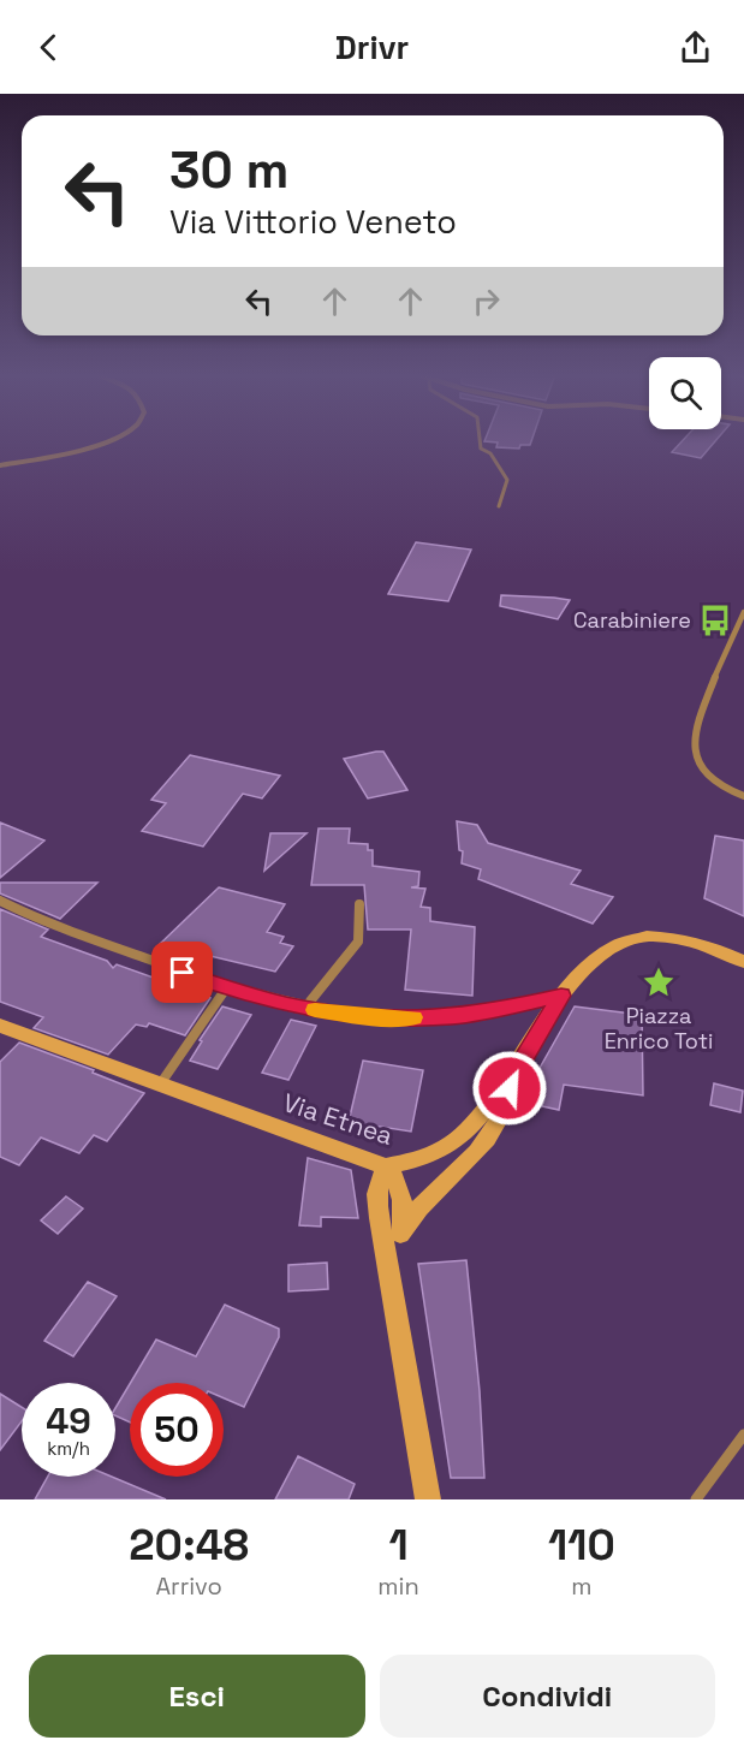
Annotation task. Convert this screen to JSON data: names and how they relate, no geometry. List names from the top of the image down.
{
  "streets": {
    "main road": ["Via Etnea"]
  },
  "places": {
    "bus stop": ["Carabiniere"],
    "place": ["Piazza Enrico Toti"]
  },
  "page": {
    "header": "Drivr",
    "turn": ["30 m", "Via Vittorio Veneto"],
    "speed": "49 km/h",
    "limit": "50",
    "eta": [
      "20:48",
      "Arrivo",
      "1",
      "min",
      "110",
      "m"
    ],
    "buttons": ["Esci", "Condividi"]
  }
}
